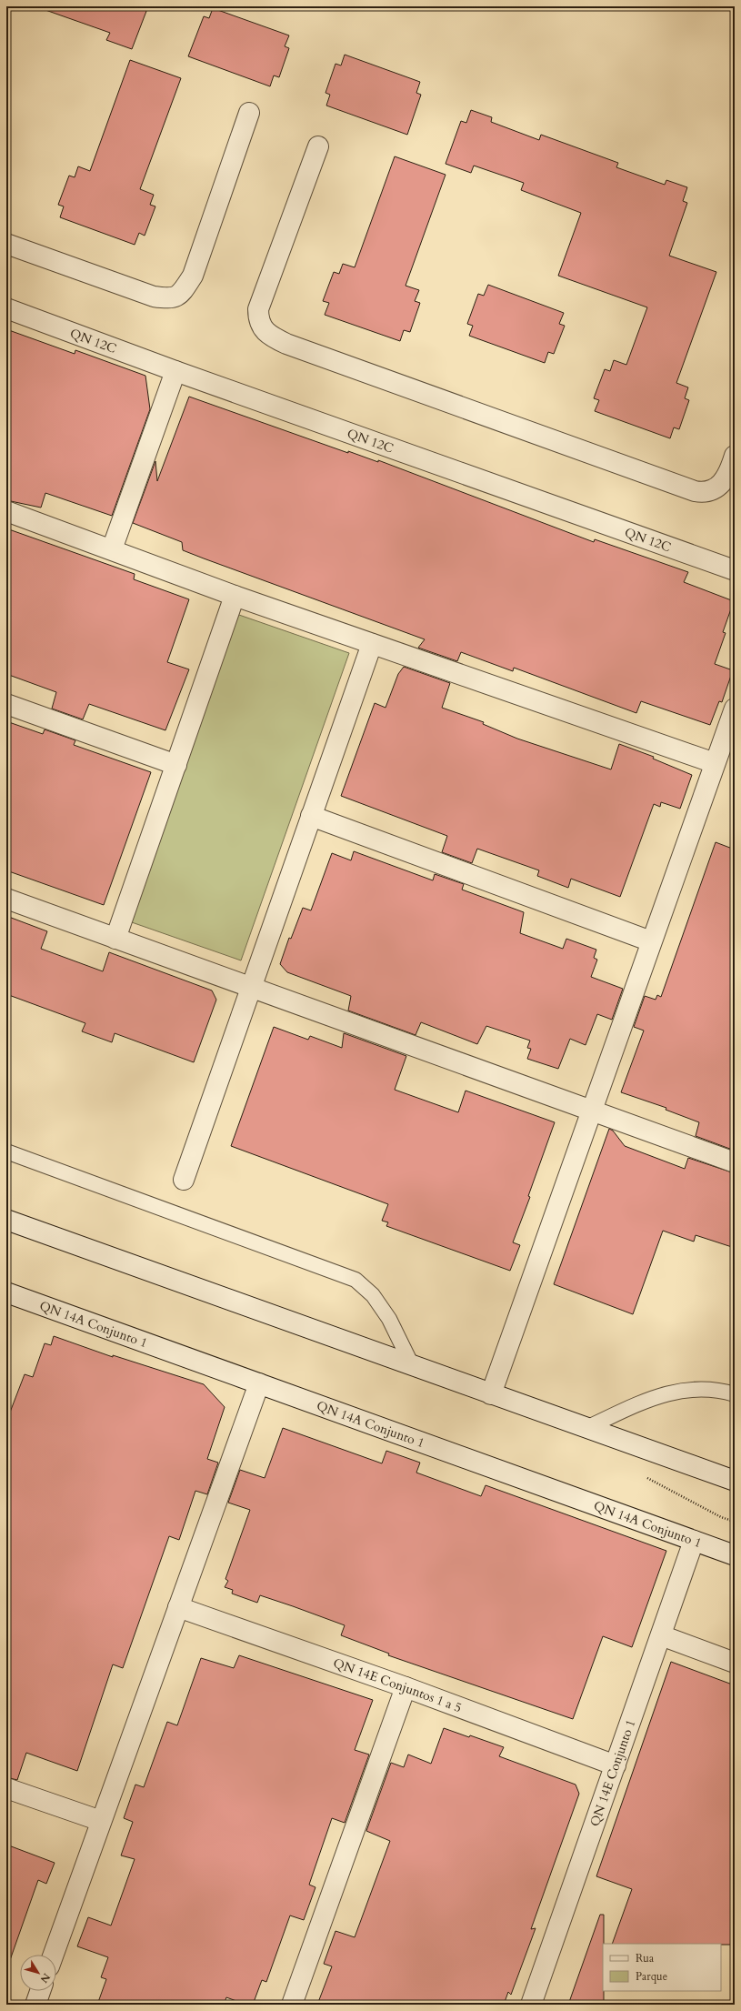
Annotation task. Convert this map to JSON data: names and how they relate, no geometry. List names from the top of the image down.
{
  "streets": {
    "street": [
      "QN 12C",
      "QN 14A Conjunto 1",
      "QN 14E Conjuntos 1 a 5",
      "QN 14E Conjunto 1"
    ]
  },
  "crossings": [
    ["QN 14A Conjunto 1", "QN 14E Conjunto 1"],
    ["QN 14E Conjuntos 1 a 5", "QN 14E Conjunto 1"]
  ],
  "legend": ["Rua", "Parque"],
  "north": "bottom right"
}
